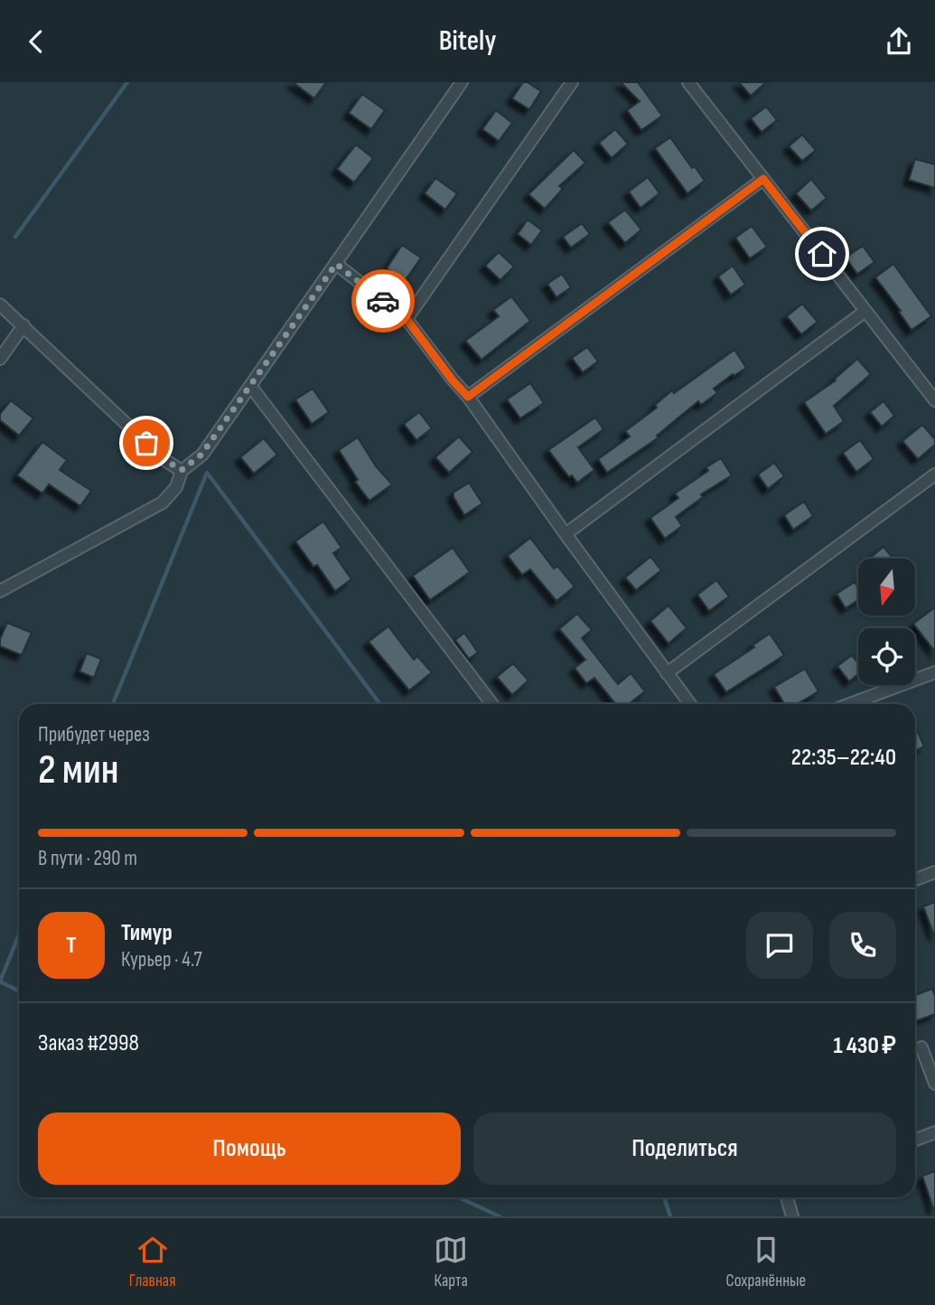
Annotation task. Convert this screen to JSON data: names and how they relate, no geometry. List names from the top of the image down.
{
  "north": "bottom",
  "page": {
    "header": "Bitely",
    "heading": ["2 мин", "Прибудет через", "22:35–22:40"],
    "panel": [
      "Тимур",
      "Курьер · 4.7",
      "Заказ #2998",
      "1 430 ₽"
    ],
    "bar": "В пути · 290 m",
    "round": "Т",
    "buttons": ["Помощь", "Поделиться"],
    "tabs": ["Главная", "Карта", "Сохранённые"]
  }
}
